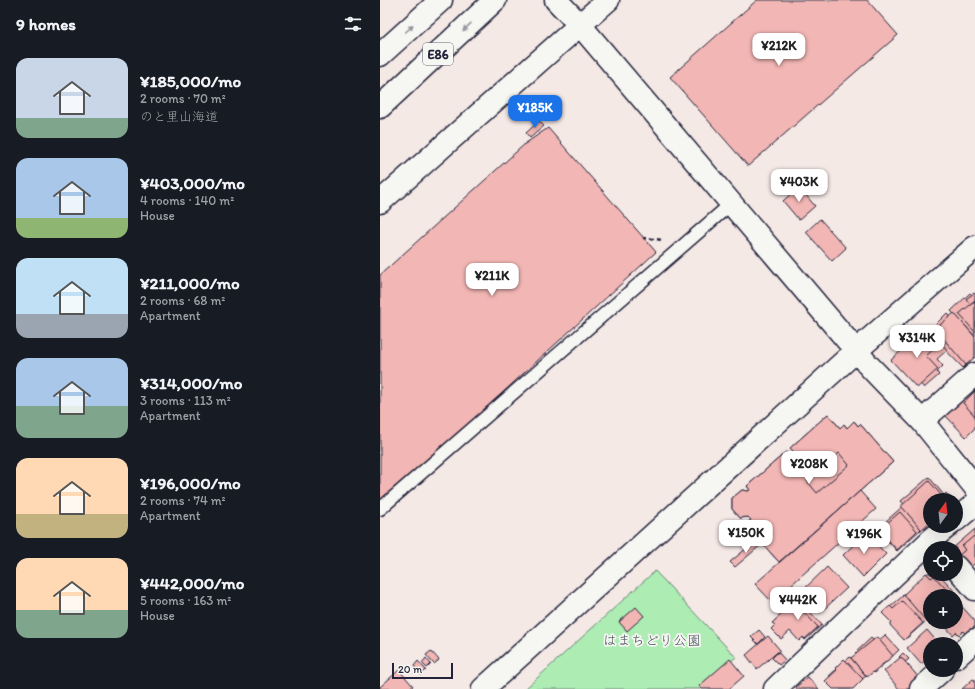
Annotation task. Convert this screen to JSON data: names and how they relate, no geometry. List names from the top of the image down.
{
  "streets": {
    "main road": ["E86"]
  },
  "parks": ["はまちどり公園"],
  "scale_bar": "20 m",
  "north": "top",
  "page": {
    "heading": "9 homes",
    "price": [
      "¥212K",
      "¥185K",
      "¥403K",
      "¥211K",
      "¥314K",
      "¥208K",
      "¥150K",
      "¥196K",
      "¥442K"
    ],
    "list": [
      {
        "name": "¥185,000/mo",
        "note": "2 rooms · 70 m² · のと里山海道"
      },
      {
        "name": "¥403,000/mo",
        "note": "4 rooms · 140 m² · House"
      },
      {
        "name": "¥211,000/mo",
        "note": "2 rooms · 68 m² · Apartment"
      },
      {
        "name": "¥314,000/mo",
        "note": "3 rooms · 113 m² · Apartment"
      },
      {
        "name": "¥196,000/mo",
        "note": "2 rooms · 74 m² · Apartment"
      },
      {
        "name": "¥442,000/mo",
        "note": "5 rooms · 163 m² · House"
      }
    ],
    "map_buttons": ["+", "−"],
    "scale": "20 m"
  }
}
